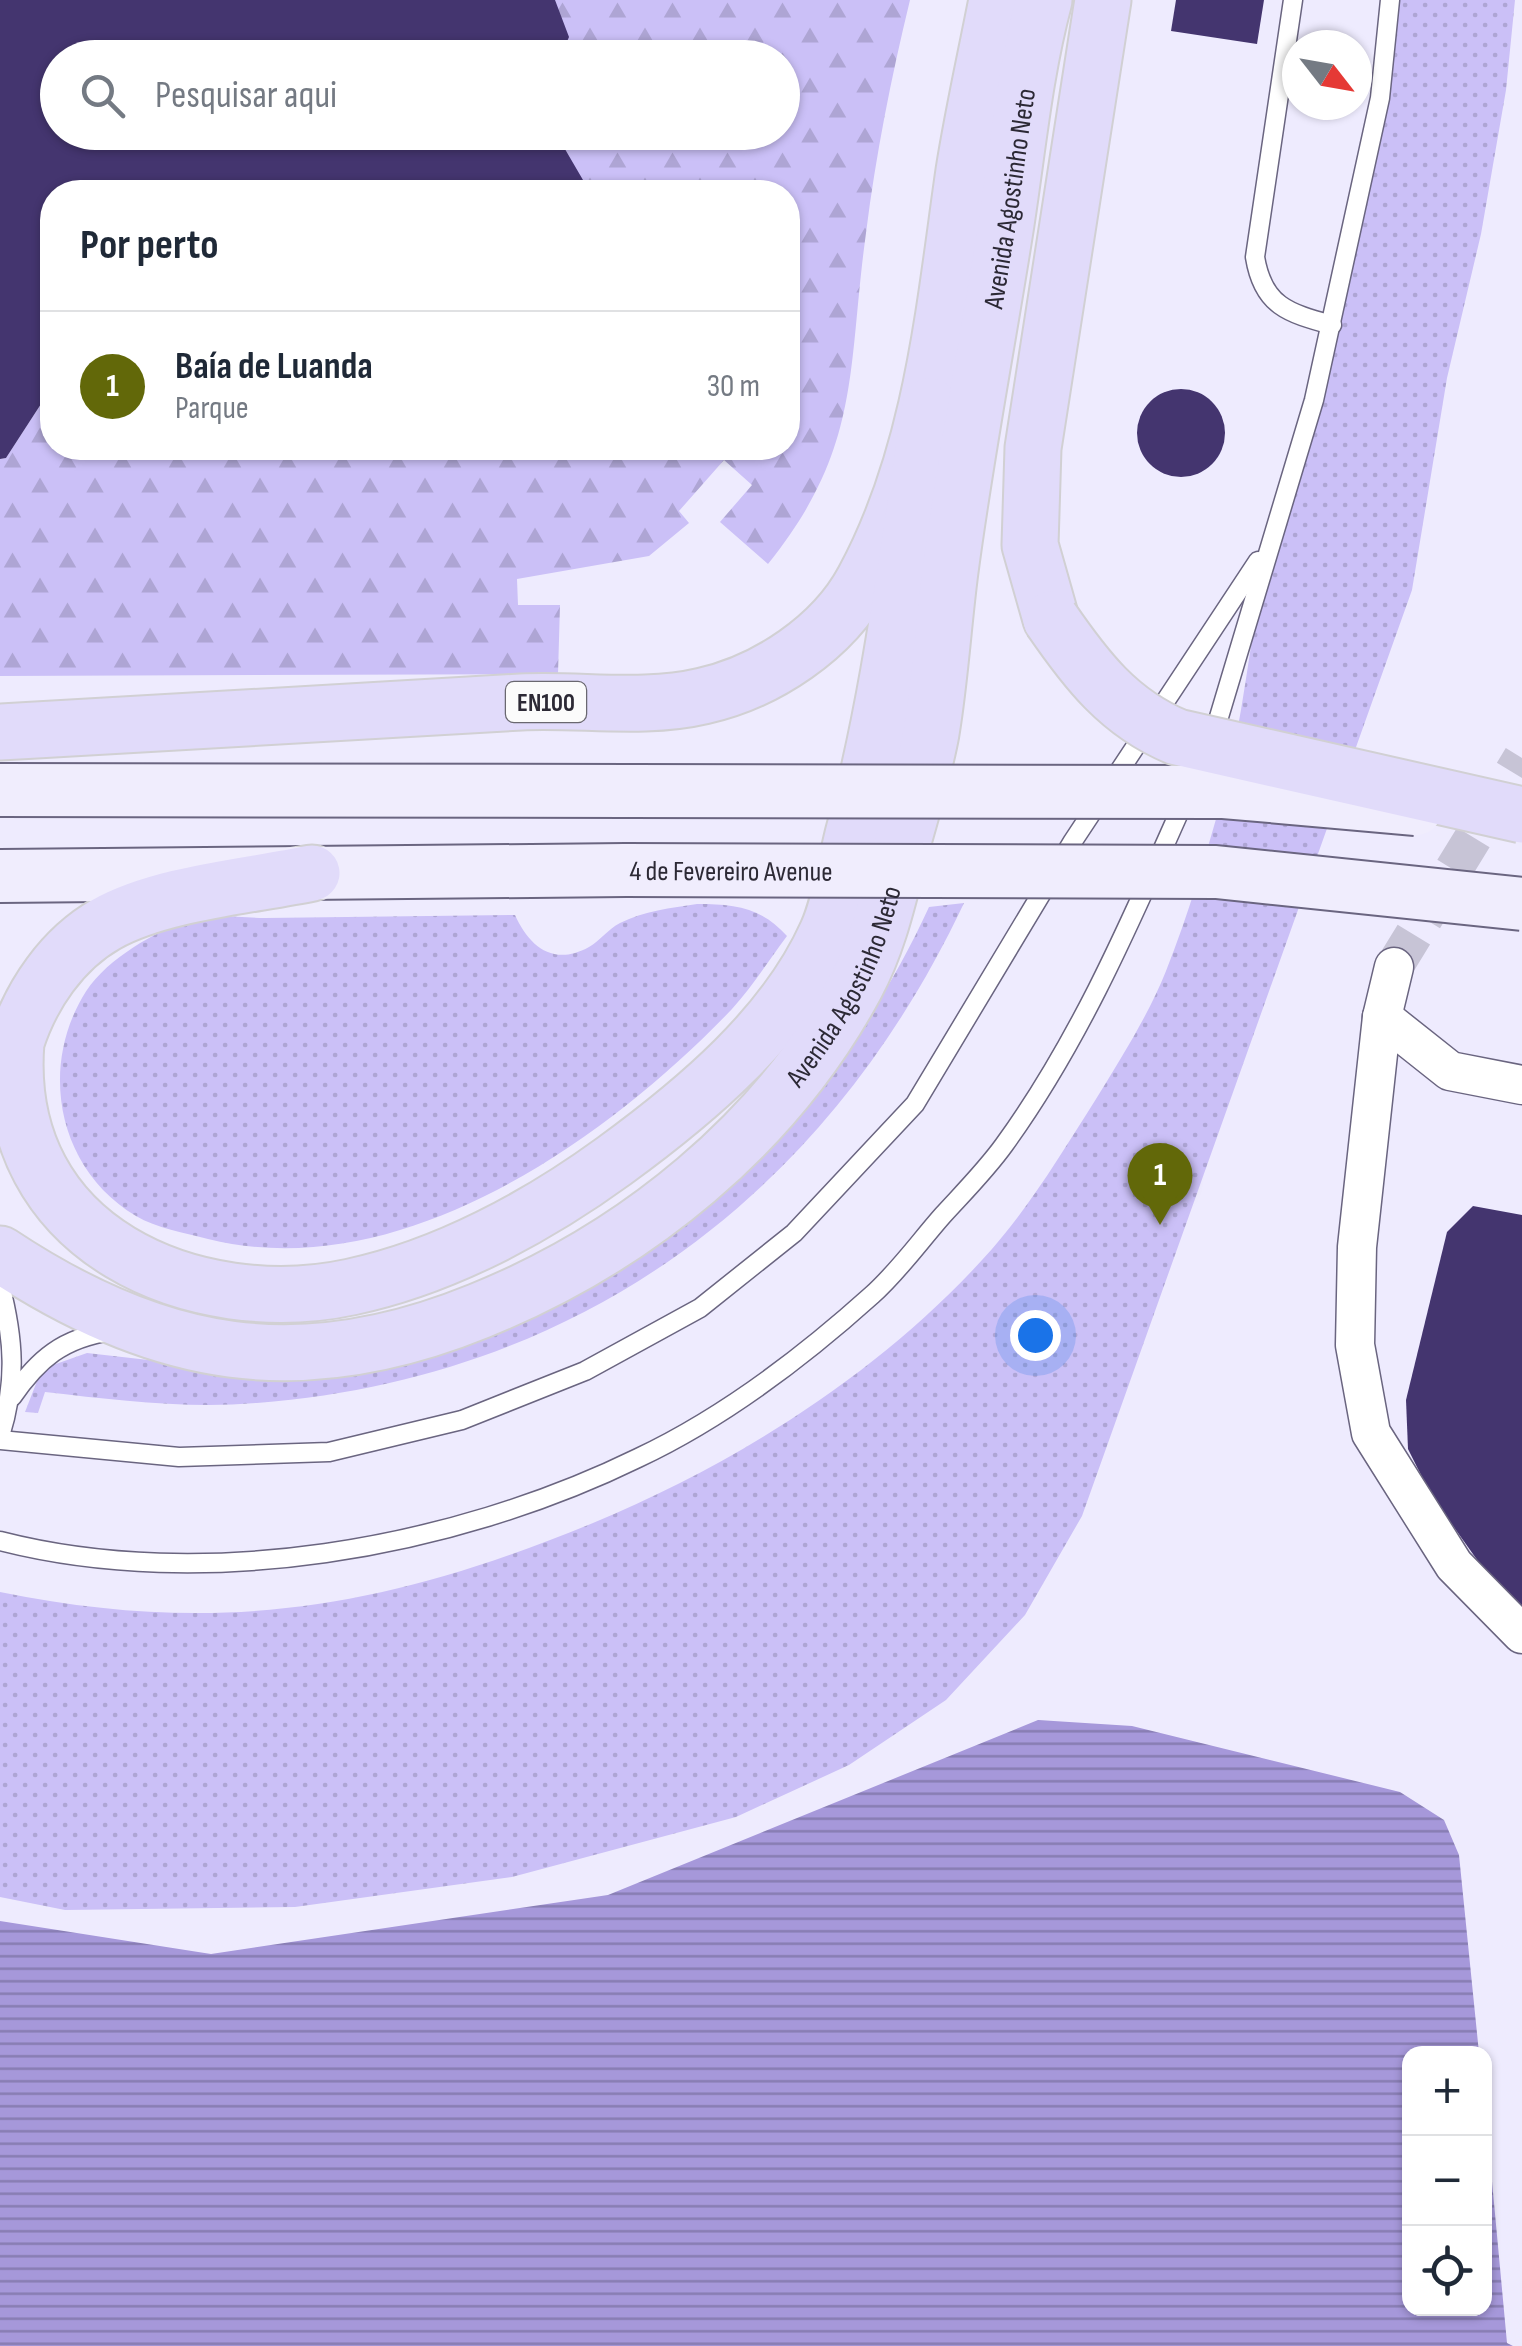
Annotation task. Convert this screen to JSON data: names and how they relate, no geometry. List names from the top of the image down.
{
  "streets": {
    "main road": ["Avenida Agostinho Neto", "EN100"],
    "street": ["4 de Fevereiro Avenue"]
  },
  "north": "bottom right",
  "page": {
    "search": "Pesquisar aqui",
    "heading": "Por perto",
    "list": [
      {
        "mark": "1",
        "name": "Baía de Luanda",
        "note": "Parque",
        "value": "30 m"
      }
    ],
    "pins": "1",
    "map_buttons": ["+", "−"]
  }
}
